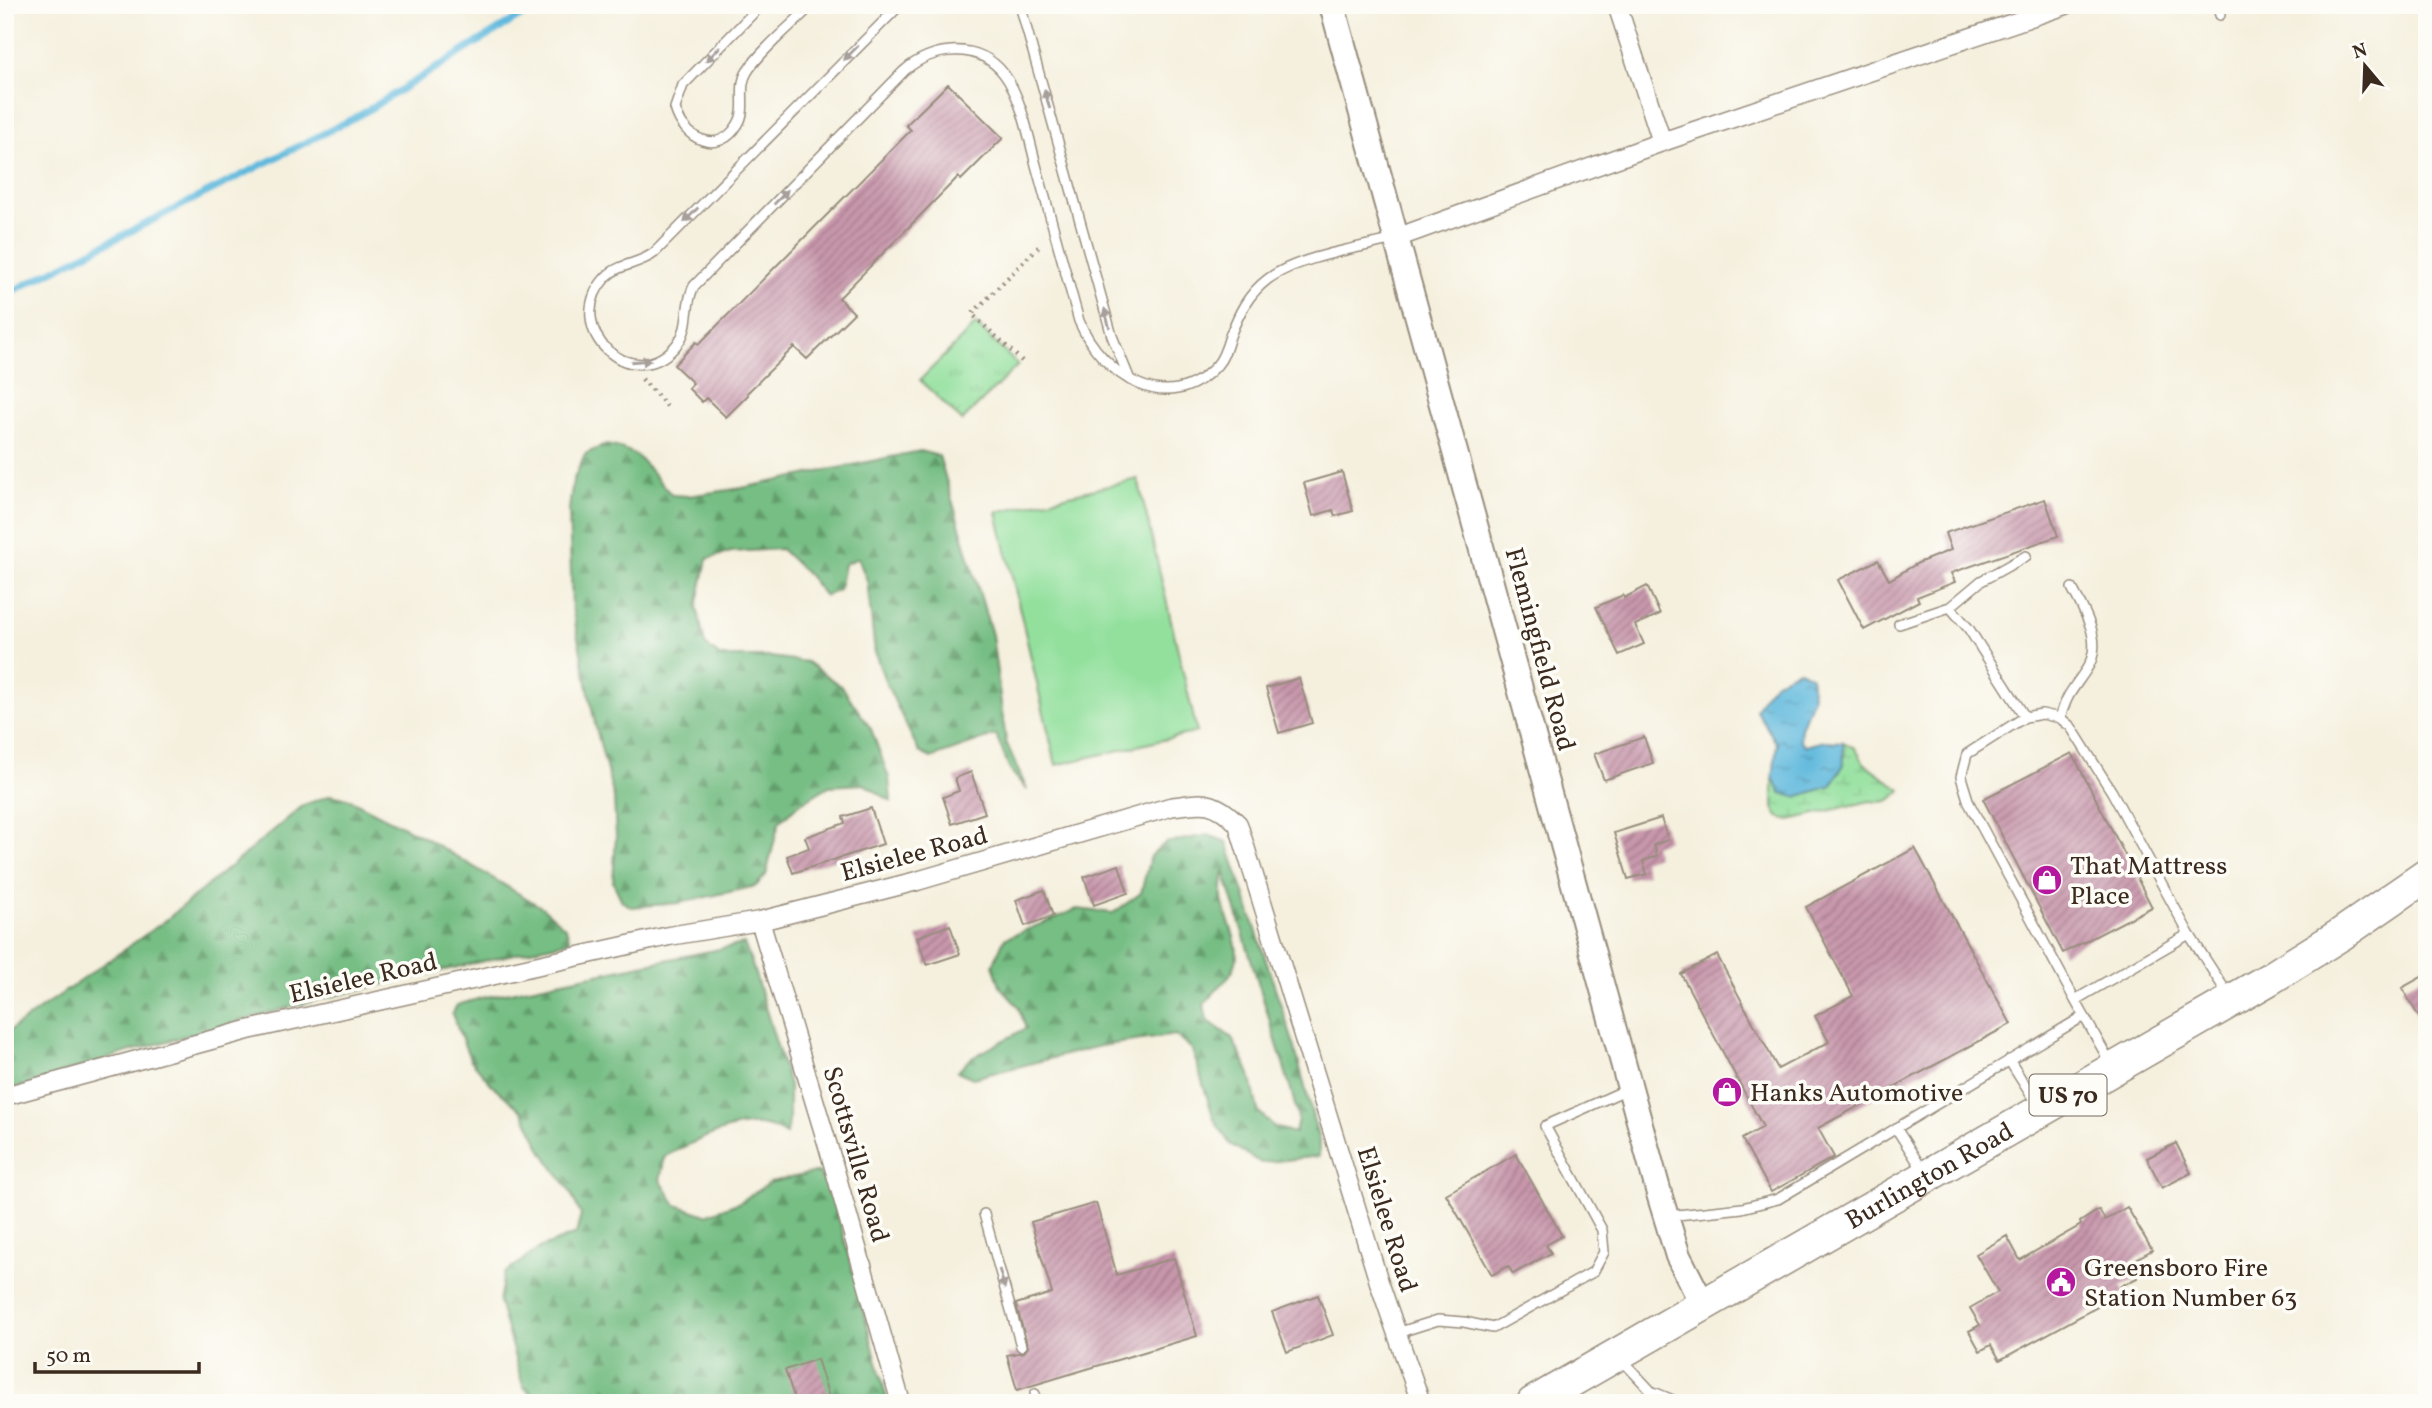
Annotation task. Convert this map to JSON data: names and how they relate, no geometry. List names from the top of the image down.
{
  "streets": {
    "highway": ["US 70", "Burlington Road"],
    "street": ["Flemingfield Road", "Elsielee Road", "Scottsville Road"]
  },
  "crossings": [
    ["Flemingfield Road", "Burlington Road"],
    ["Elsielee Road", "Scottsville Road"]
  ],
  "places": {
    "shop": ["That Mattress Place", "Hanks Automotive"],
    "public building": ["Greensboro Fire Station Number 63"]
  },
  "scale_bar": "50 m",
  "north": "top"
}
